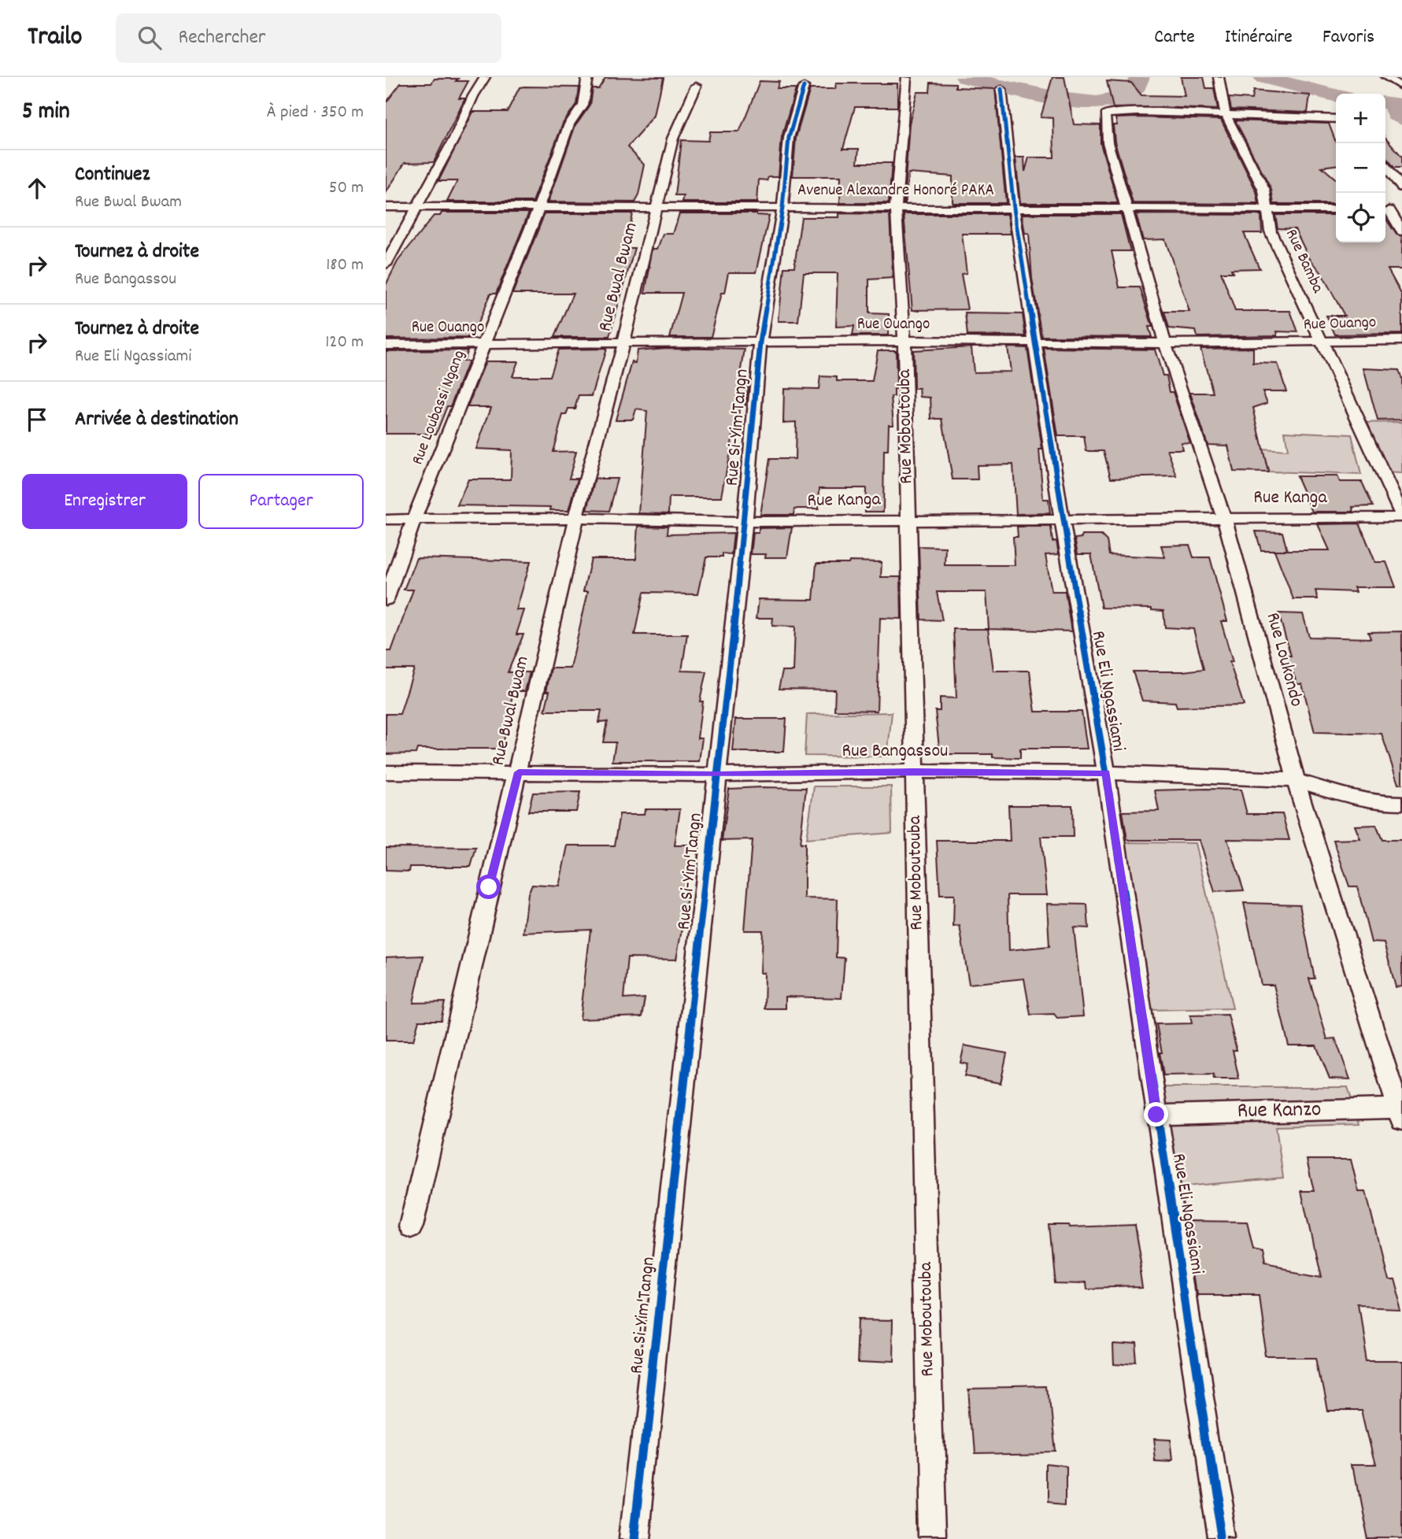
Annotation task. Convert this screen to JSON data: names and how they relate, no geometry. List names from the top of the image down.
{
  "streets": {
    "street": [
      "Avenue Alexandre Honoré PAKA",
      "Rue Bamba",
      "Rue Bwal Bwam",
      "Rue Ouango",
      "Rue Loubassi Ngang",
      "Rue Moboutouba",
      "Rue Si-Yim'Tangn",
      "Rue Kanga",
      "Rue Loukondo",
      "Rue Eli Ngassiami",
      "Rue Bangassou",
      "Rue Kanzo"
    ]
  },
  "crossings": [
    ["Avenue Alexandre Honoré PAKA", "Rue Bamba"],
    ["Avenue Alexandre Honoré PAKA", "Rue Bwal Bwam"],
    ["Avenue Alexandre Honoré PAKA", "Rue Loubassi Ngang"],
    ["Avenue Alexandre Honoré PAKA", "Rue Moboutouba"],
    ["Avenue Alexandre Honoré PAKA", "Rue Si-Yim'Tangn"],
    ["Avenue Alexandre Honoré PAKA", "Rue Loukondo"],
    ["Avenue Alexandre Honoré PAKA", "Rue Eli Ngassiami"],
    ["Rue Bamba", "Rue Ouango"],
    ["Rue Bamba", "Rue Kanga"],
    ["Rue Bamba", "Rue Loukondo"],
    ["Rue Bwal Bwam", "Rue Ouango"],
    ["Rue Bwal Bwam", "Rue Kanga"],
    ["Rue Bwal Bwam", "Rue Bangassou"],
    ["Rue Ouango", "Rue Loubassi Ngang"],
    ["Rue Ouango", "Rue Moboutouba"],
    ["Rue Ouango", "Rue Si-Yim'Tangn"],
    ["Rue Ouango", "Rue Loukondo"],
    ["Rue Ouango", "Rue Eli Ngassiami"],
    ["Rue Loubassi Ngang", "Rue Kanga"],
    ["Rue Moboutouba", "Rue Kanga"],
    ["Rue Moboutouba", "Rue Bangassou"],
    ["Rue Si-Yim'Tangn", "Rue Kanga"],
    ["Rue Si-Yim'Tangn", "Rue Bangassou"],
    ["Rue Kanga", "Rue Loukondo"],
    ["Rue Kanga", "Rue Eli Ngassiami"],
    ["Rue Loukondo", "Rue Bangassou"],
    ["Rue Loukondo", "Rue Kanzo"],
    ["Rue Eli Ngassiami", "Rue Bangassou"],
    ["Rue Eli Ngassiami", "Rue Kanzo"]
  ],
  "page": {
    "header": "Trailo",
    "search": "Rechercher",
    "nav": ["Carte", "Itinéraire", "Favoris"],
    "heading": ["5 min", "À pied · 350 m"],
    "map_buttons": ["+", "−"],
    "list": [
      ["Continuez", "Rue Bwal Bwam", "50 m"],
      ["Tournez à droite", "Rue Bangassou", "180 m"],
      ["Tournez à droite", "Rue Eli Ngassiami", "120 m"],
      "Arrivée à destination"
    ],
    "buttons": ["Enregistrer", "Partager"]
  }
}
